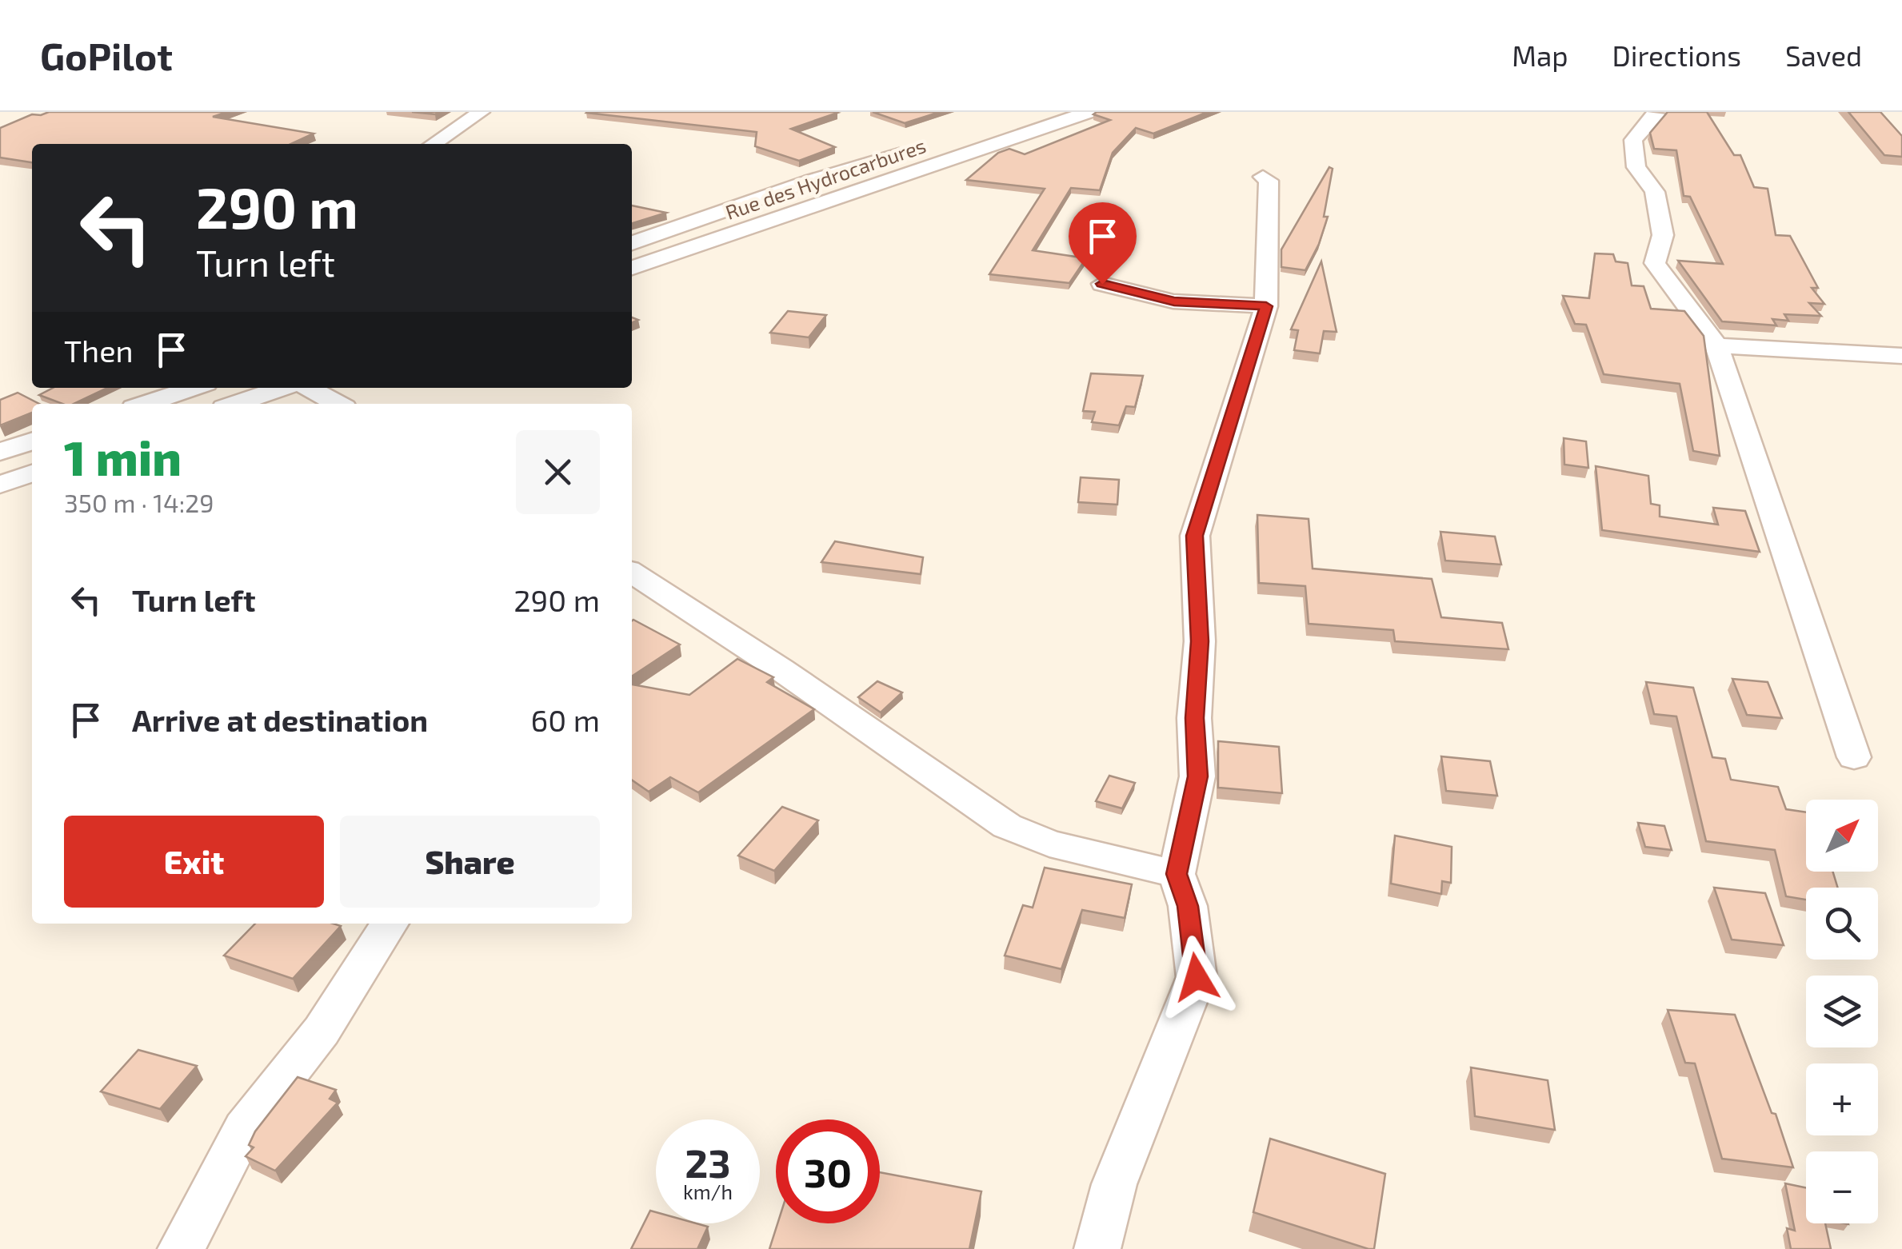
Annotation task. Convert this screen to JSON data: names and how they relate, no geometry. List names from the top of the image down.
{
  "streets": {
    "street": ["Rue des Hydrocarbures"]
  },
  "north": "top right",
  "page": {
    "header": "GoPilot",
    "nav": ["Map", "Directions", "Saved"],
    "turn": ["290 m", "Turn left"],
    "then": "Then",
    "heading": ["1 min", "350 m · 14:29"],
    "list": [
      {
        "name": "Turn left",
        "value": "290 m"
      },
      {
        "name": "Arrive at destination",
        "value": "60 m"
      }
    ],
    "map_buttons": ["+", "−"],
    "buttons": ["Exit", "Share"],
    "speed": "23 km/h",
    "limit": "30"
  }
}
